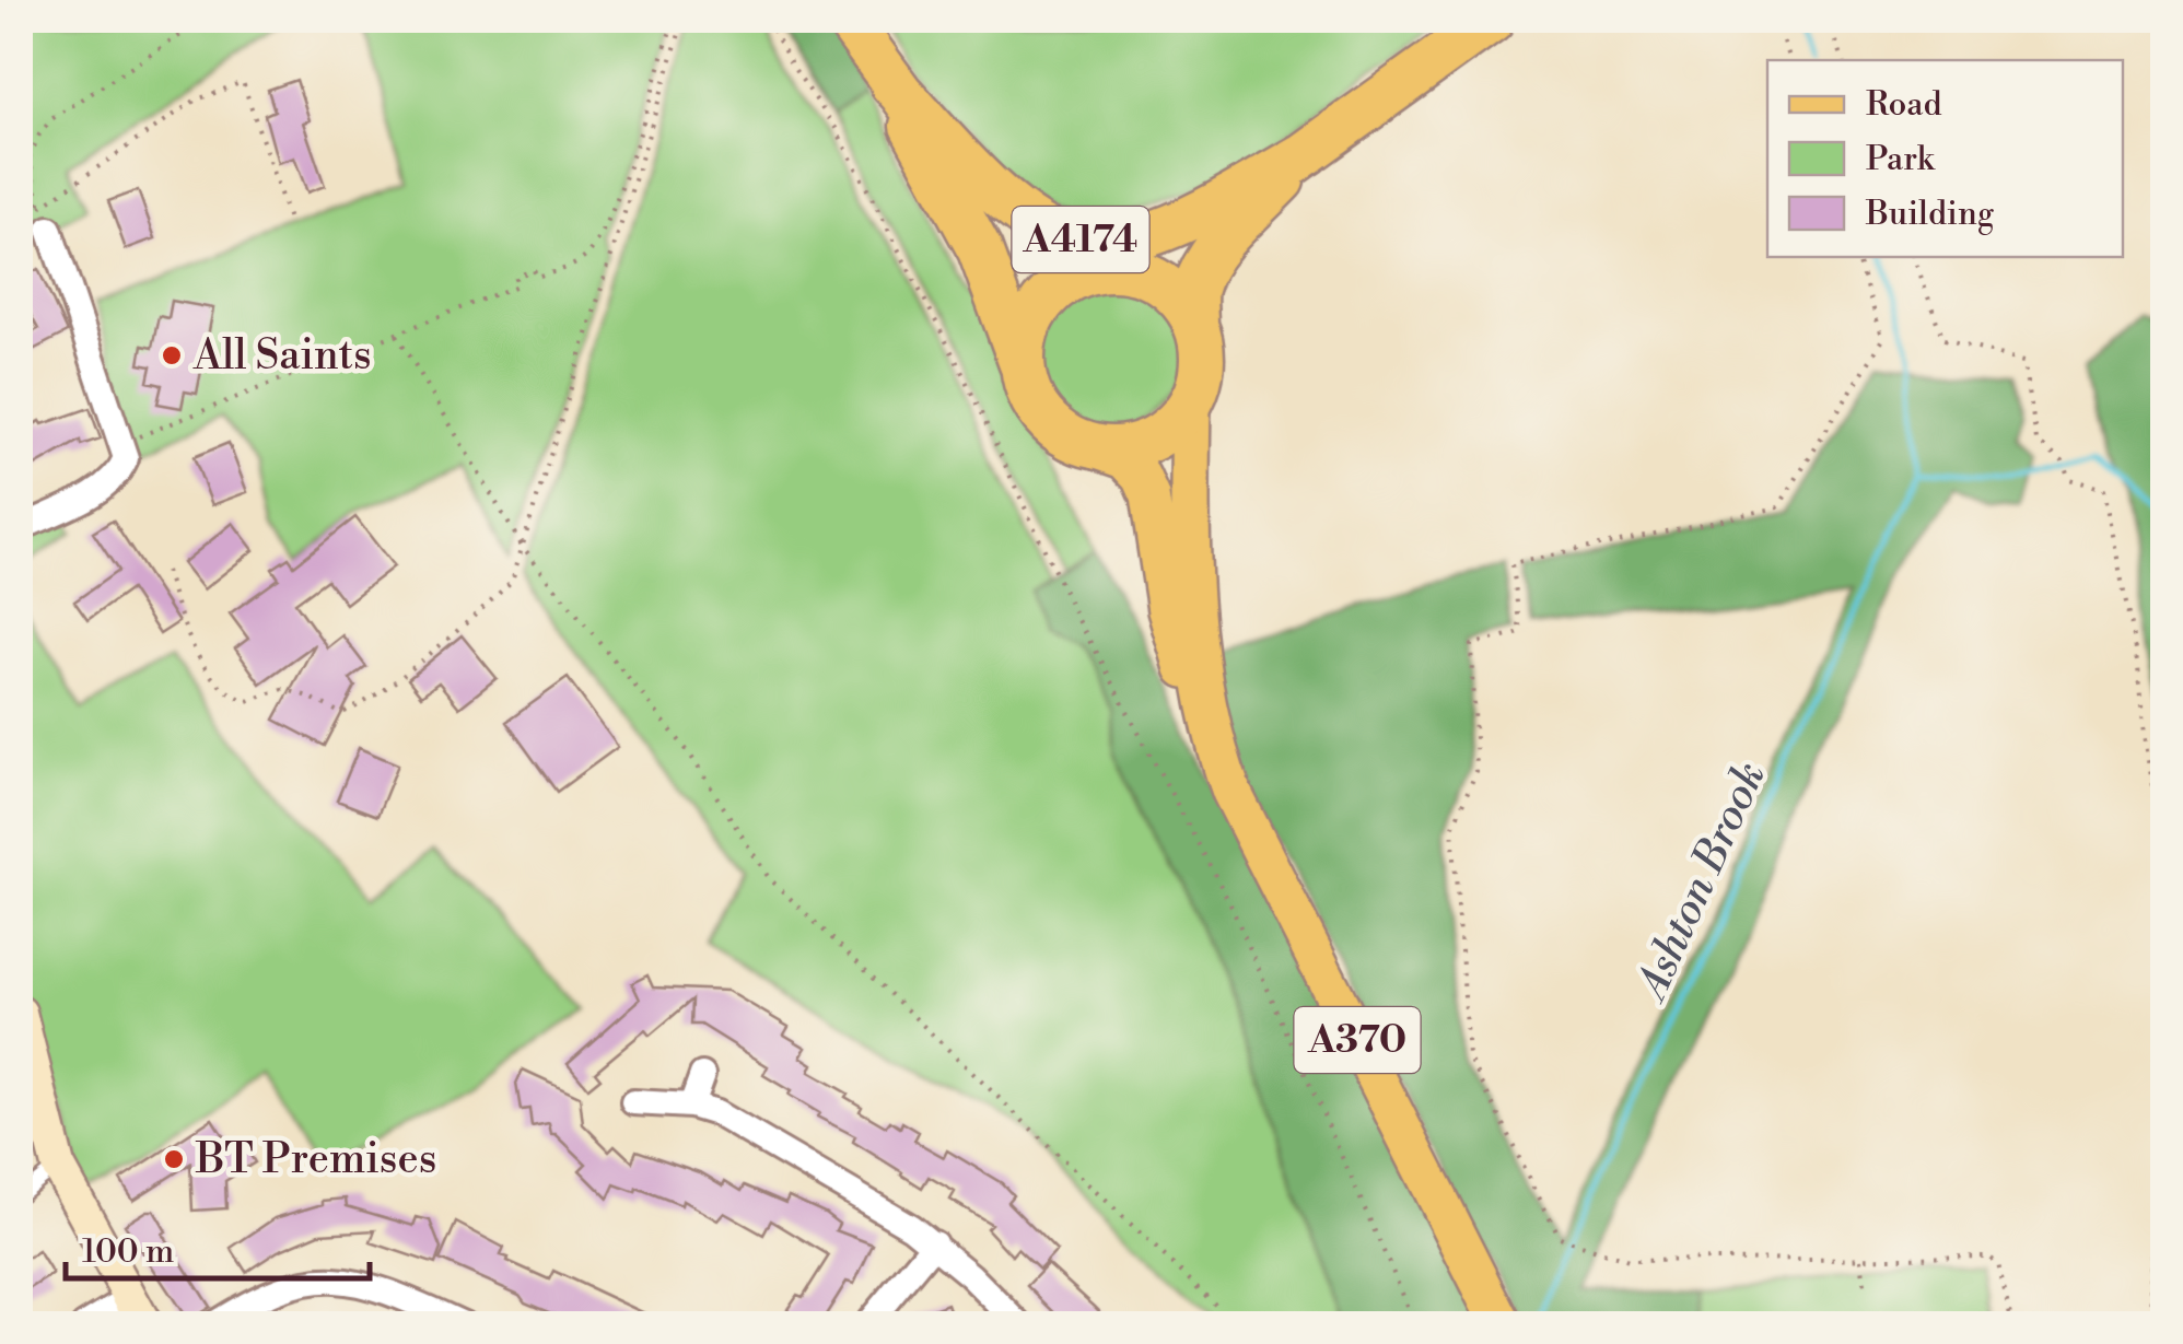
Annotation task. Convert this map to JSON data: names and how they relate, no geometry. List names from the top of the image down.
{
  "streets": {
    "highway": ["A4174"],
    "main road": ["A370"]
  },
  "water": ["Ashton Brook"],
  "places": ["All Saints", "BT Premises"],
  "legend": ["Road", "Park", "Building"],
  "scale_bar": "100 m"
}
